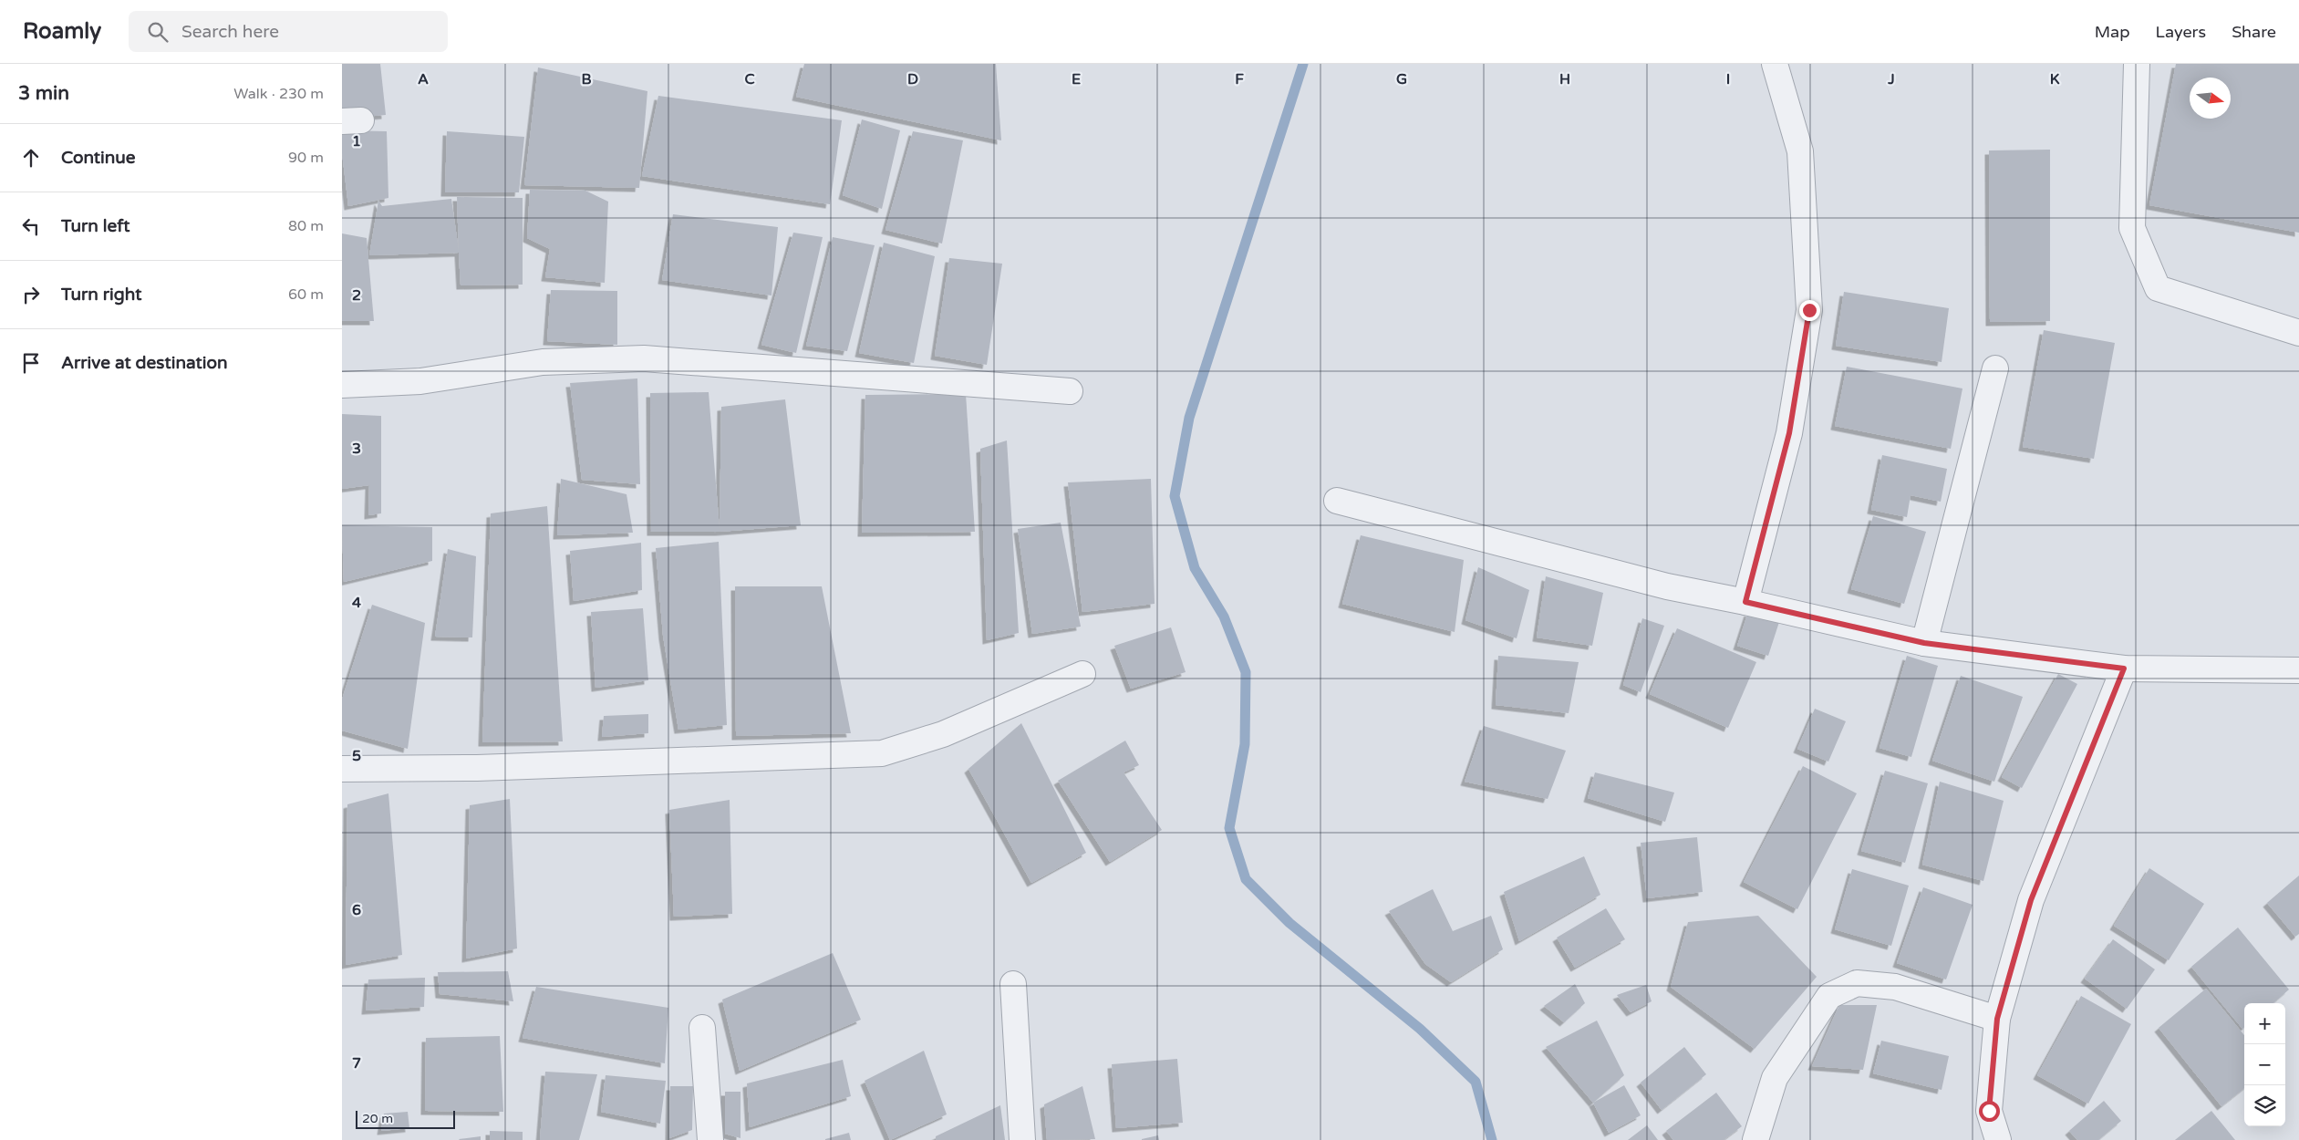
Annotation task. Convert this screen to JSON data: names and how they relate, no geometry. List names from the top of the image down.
{
  "scale_bar": "20 m",
  "north": "right",
  "page": {
    "header": "Roamly",
    "search": "Search here",
    "nav": ["Map", "Layers", "Share"],
    "heading": ["3 min", "Walk · 230 m"],
    "list": [
      ["Continue", "90 m"],
      ["Turn left", "80 m"],
      ["Turn right", "60 m"],
      "Arrive at destination"
    ],
    "map_buttons": ["+", "−"],
    "scale": "20 m"
  },
  "grid": {
    "columns": [
      "A",
      "B",
      "C",
      "D",
      "E",
      "F",
      "G",
      "H",
      "I",
      "J",
      "K"
    ],
    "rows": [
      "1",
      "2",
      "3",
      "4",
      "5",
      "6",
      "7"
    ]
  }
}
